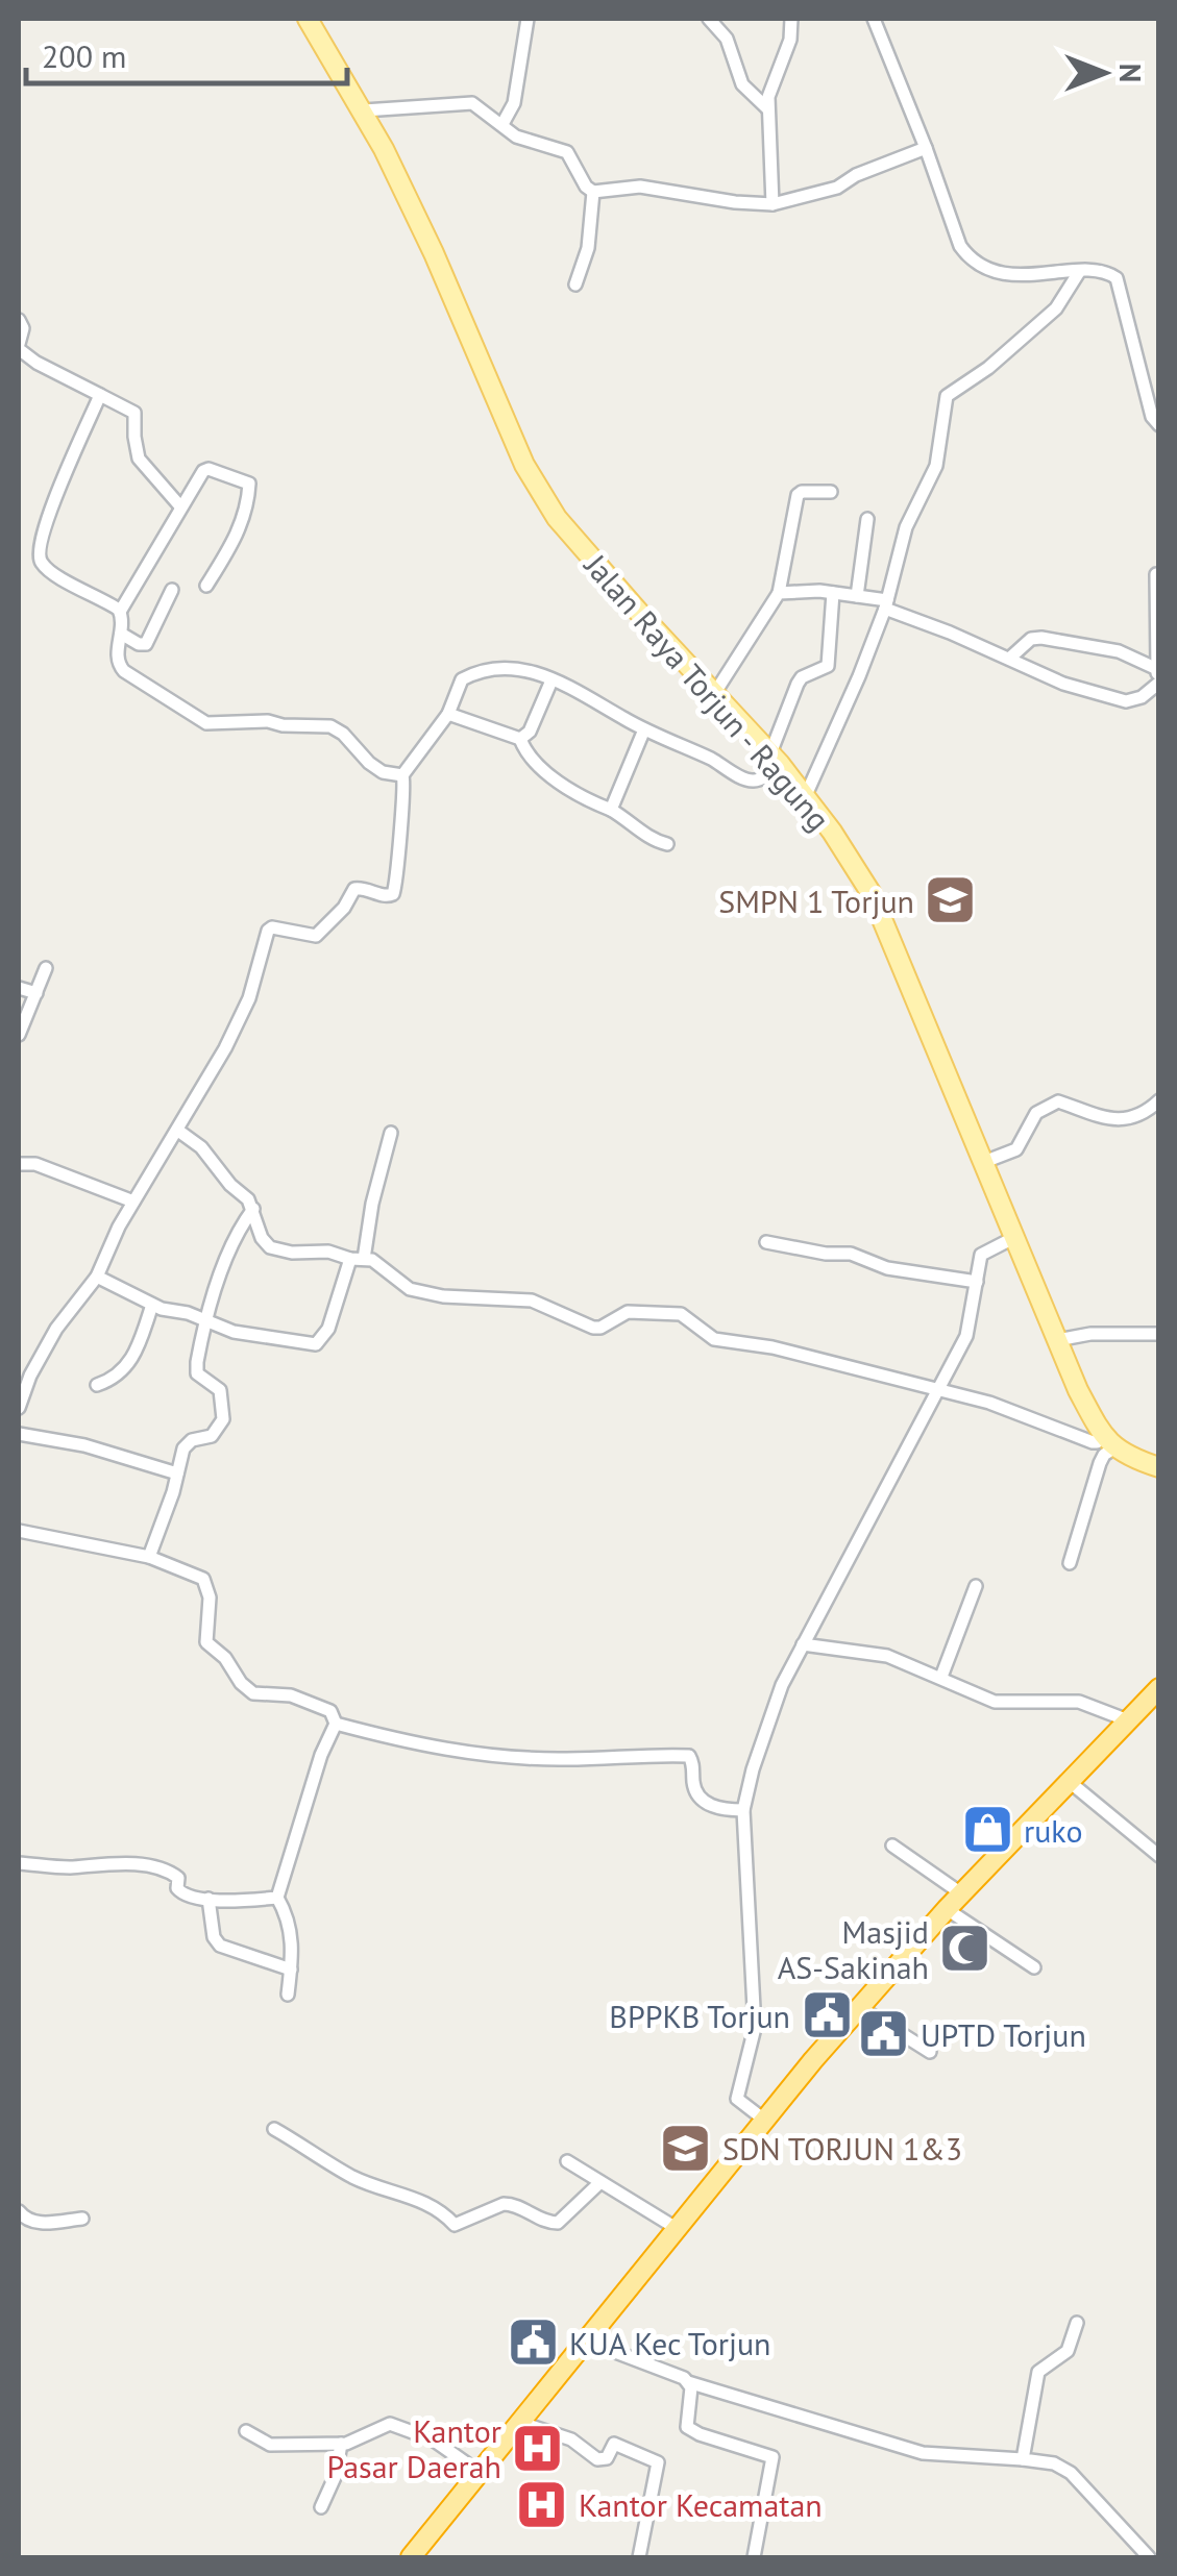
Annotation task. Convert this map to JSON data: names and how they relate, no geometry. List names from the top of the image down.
{
  "streets": {
    "main road": ["Jalan Raya Torjun - Ragung"]
  },
  "places": {
    "school or university": ["SMPN 1 Torjun", "SDN TORJUN 1&3"],
    "shop": ["ruko"],
    "mosque": ["Masjid AS-Sakinah"],
    "public building": ["BPPKB Torjun", "UPTD Torjun", "KUA Kec Torjun"],
    "hospital": ["Kantor Pasar Daerah", "Kantor Kecamatan"]
  },
  "scale_bar": "200 m",
  "north": "right"
}
